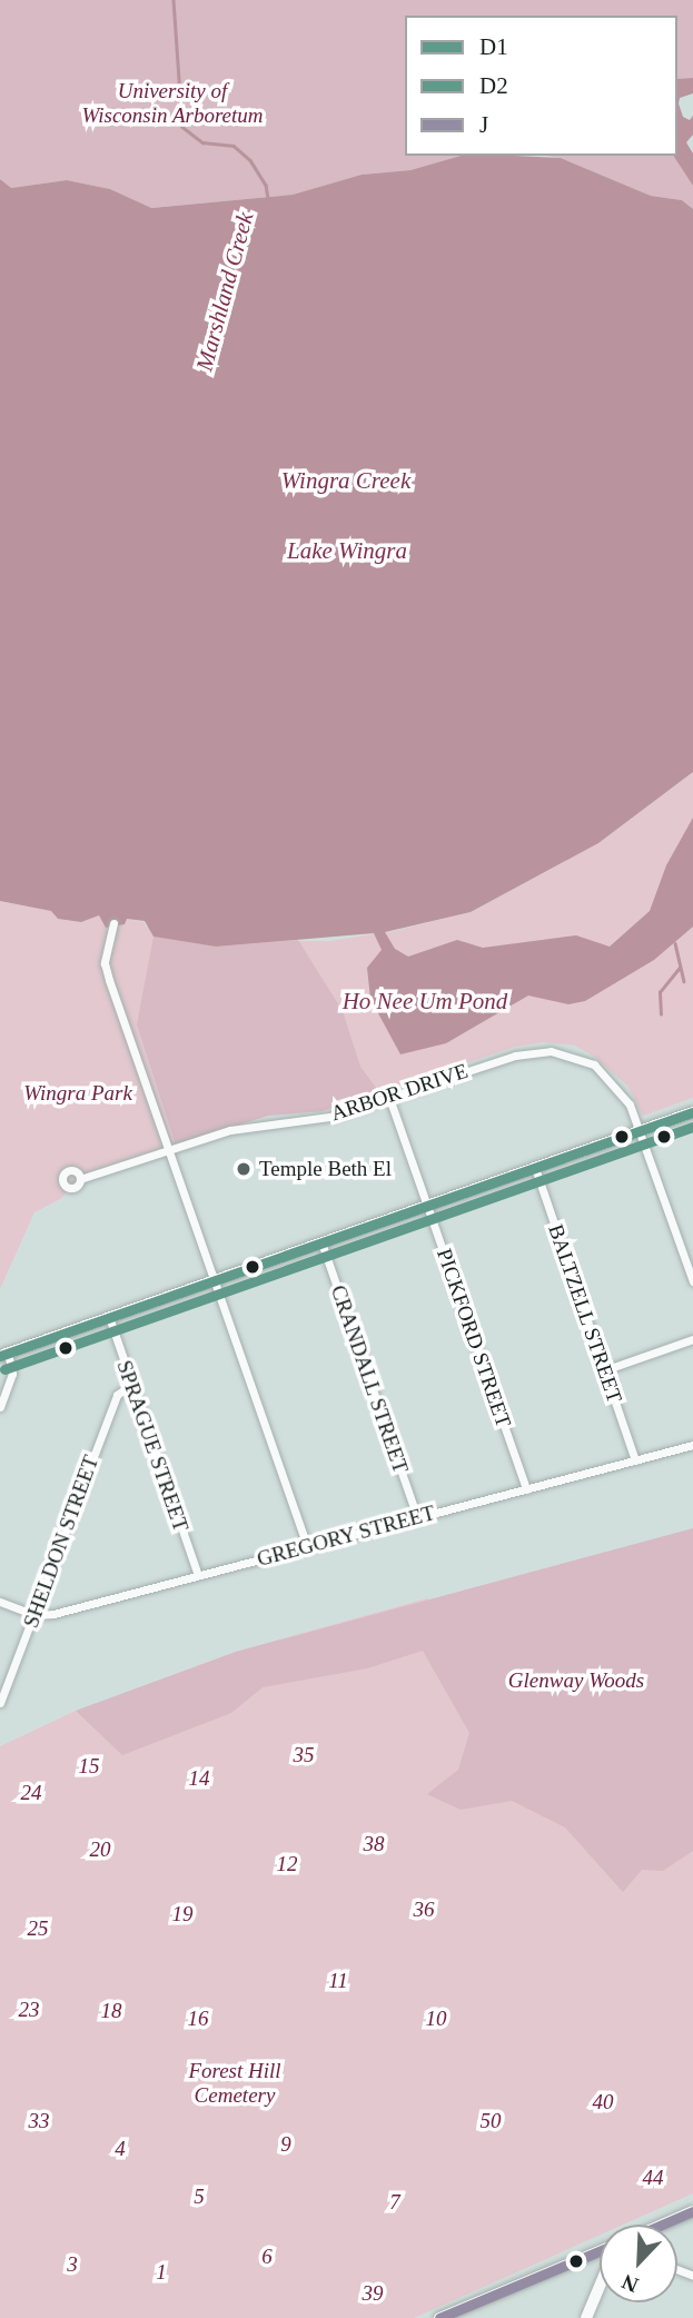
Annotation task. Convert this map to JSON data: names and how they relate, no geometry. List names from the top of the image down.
{
  "streets": {
    "street": [
      "ARBOR DRIVE",
      "BALTZELL STREET",
      "PICKFORD STREET",
      "CRANDALL STREET",
      "SPRAGUE STREET",
      "GREGORY STREET",
      "SHELDON STREET"
    ]
  },
  "crossings": [
    ["ARBOR DRIVE", "PICKFORD STREET"],
    ["BALTZELL STREET", "GREGORY STREET"],
    ["PICKFORD STREET", "GREGORY STREET"],
    ["CRANDALL STREET", "GREGORY STREET"],
    ["SPRAGUE STREET", "GREGORY STREET"],
    ["SPRAGUE STREET", "SHELDON STREET"],
    ["GREGORY STREET", "SHELDON STREET"]
  ],
  "water": [
    "Marshland Creek",
    "Wingra Creek",
    "Lake Wingra",
    "Ho Nee Um Pond"
  ],
  "parks": [
    "University of Wisconsin Arboretum",
    "Wingra Park",
    "Glenway Woods",
    "35",
    "15",
    "14",
    "24",
    "38",
    "20",
    "12",
    "36",
    "19",
    "25",
    "11",
    "23",
    "18",
    "16",
    "10",
    "Forest Hill Cemetery",
    "40",
    "33",
    "50",
    "9",
    "4",
    "44",
    "5",
    "7",
    "6",
    "3",
    "1",
    "39"
  ],
  "places": ["Temple Beth El"],
  "lines": ["transit line D1", "transit line D2", "transit line J"],
  "legend": ["D1", "D2", "J"],
  "north": "bottom left"
}
